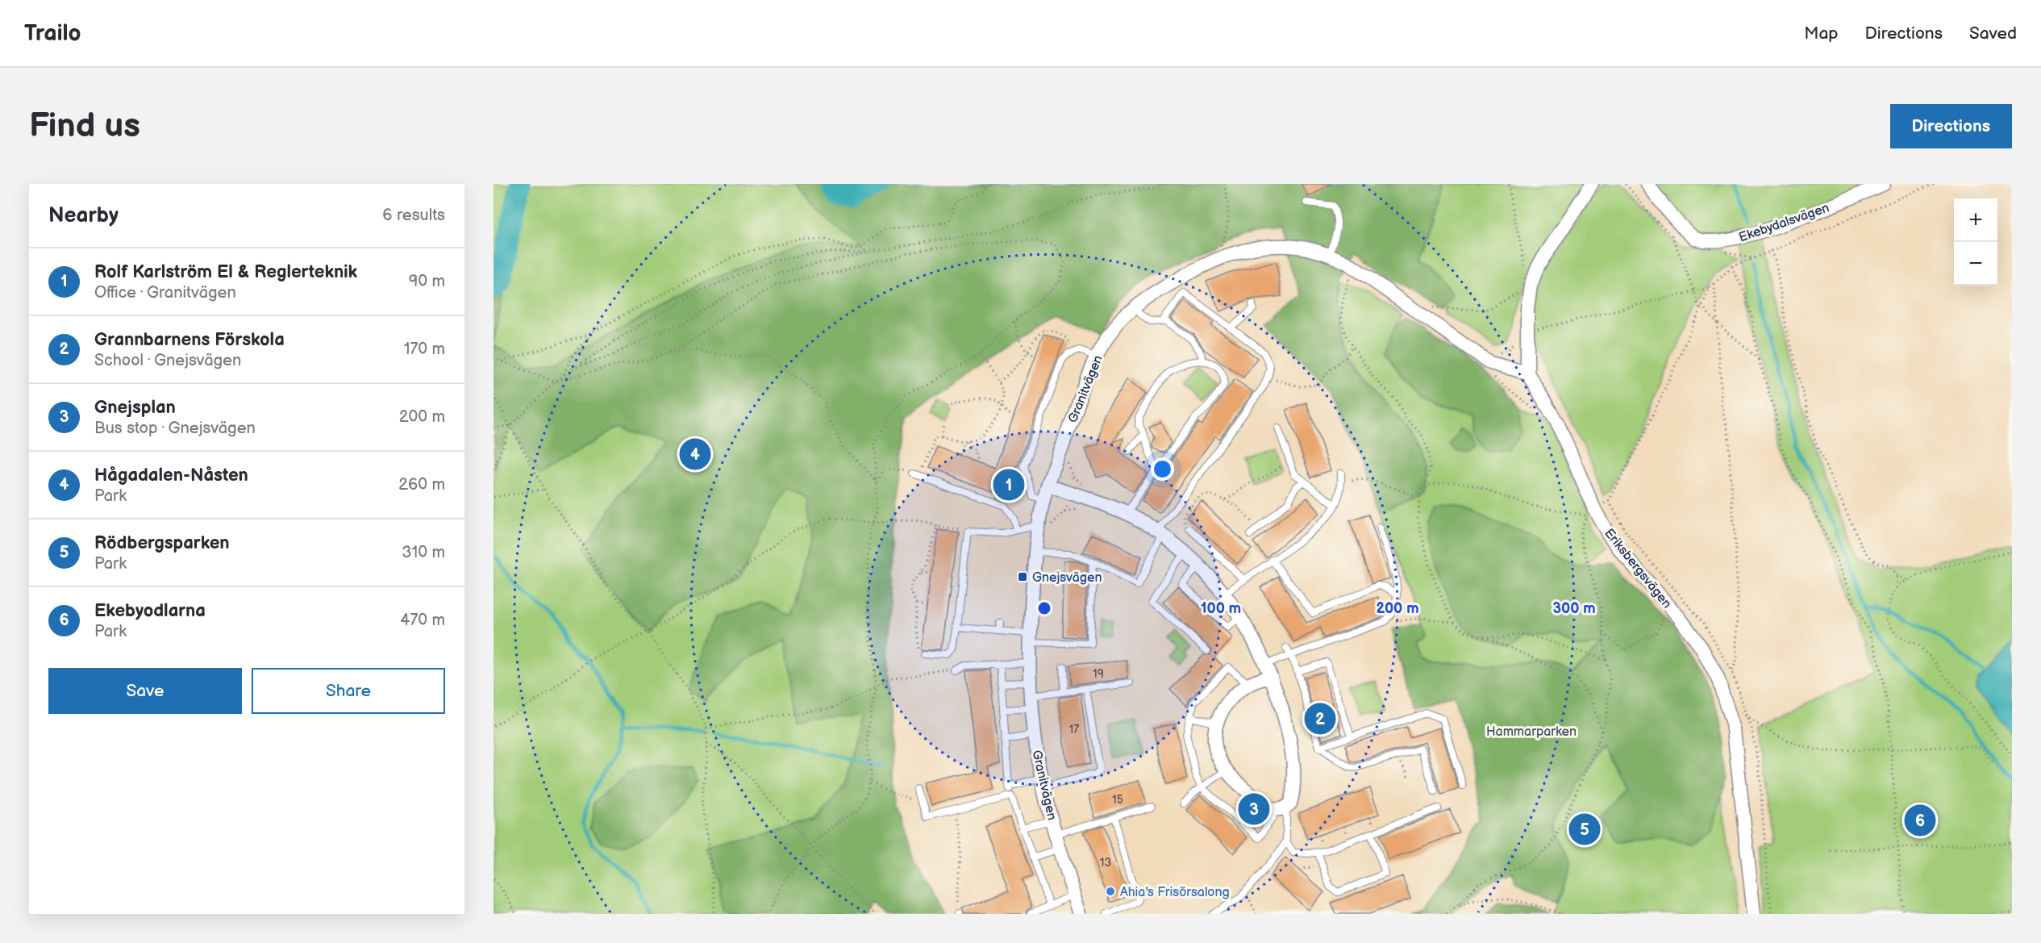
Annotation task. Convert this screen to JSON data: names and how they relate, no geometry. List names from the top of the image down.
{
  "streets": {
    "street": ["Ekebydalsvägen", "Granitvägen", "Eriksbergsvägen"]
  },
  "crossings": [
    ["Granitvägen", "Eriksbergsvägen"]
  ],
  "parks": ["Hammarparken"],
  "places": {
    "transit": ["Gnejsvägen"],
    "other": ["Ahia's Frisörsalong"]
  },
  "house_numbers": [
    "19",
    "17",
    "15",
    "13"
  ],
  "page": {
    "header": "Trailo",
    "nav": ["Map", "Directions", "Saved"],
    "buttons": [
      "Directions",
      ["Save", "Share"]
    ],
    "title": "Find us",
    "heading": ["Nearby", "6 results"],
    "map_buttons": ["+", "−"],
    "list": [
      {
        "mark": "1",
        "name": "Rolf Karlström El & Reglerteknik",
        "note": "Office · Granitvägen",
        "value": "90 m"
      },
      {
        "mark": "2",
        "name": "Grannbarnens Förskola",
        "note": "School · Gnejsvägen",
        "value": "170 m"
      },
      {
        "mark": "3",
        "name": "Gnejsplan",
        "note": "Bus stop · Gnejsvägen",
        "value": "200 m"
      },
      {
        "mark": "4",
        "name": "Hågadalen-Nåsten",
        "note": "Park",
        "value": "260 m"
      },
      {
        "mark": "5",
        "name": "Rödbergsparken",
        "note": "Park",
        "value": "310 m"
      },
      {
        "mark": "6",
        "name": "Ekebyodlarna",
        "note": "Park",
        "value": "470 m"
      }
    ],
    "pins": [
      "4",
      "1",
      "2",
      "3",
      "6",
      "5"
    ]
  },
  "rings": ["100 m", "200 m", "300 m"]
}
